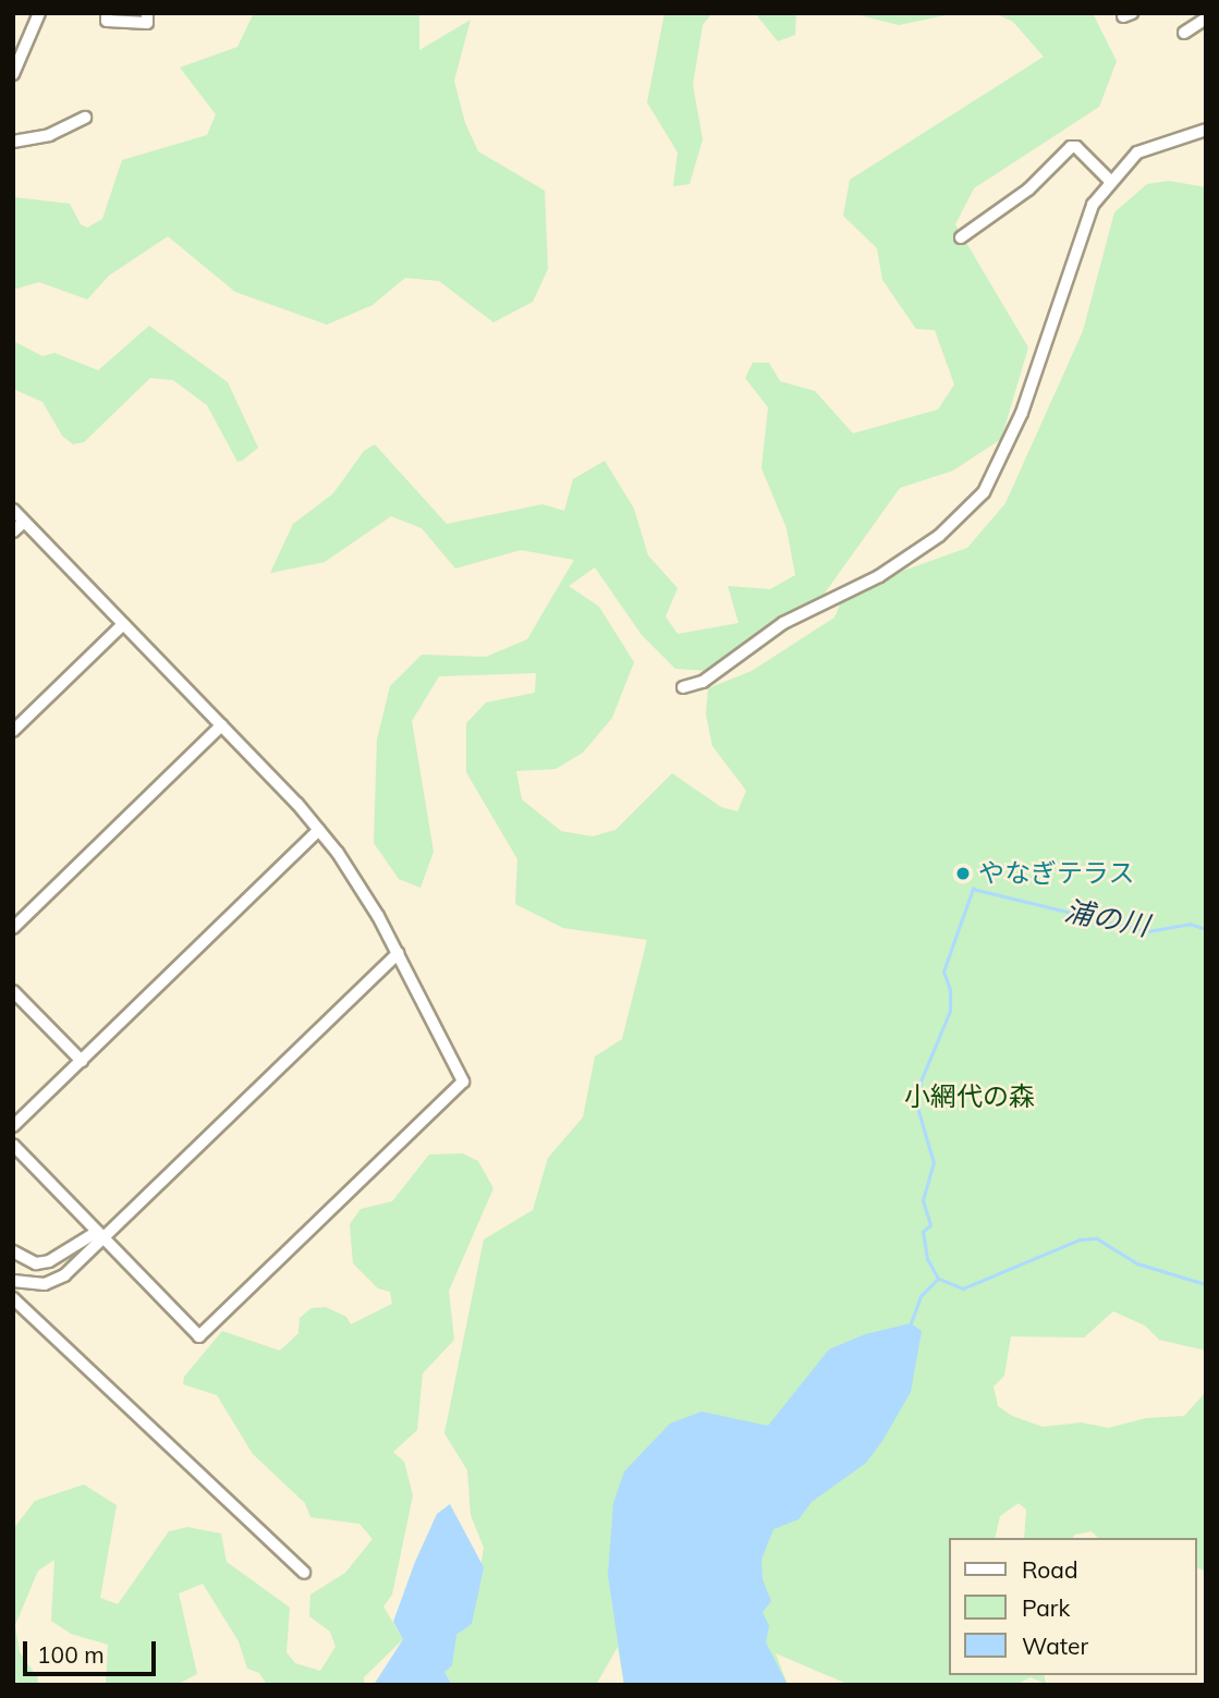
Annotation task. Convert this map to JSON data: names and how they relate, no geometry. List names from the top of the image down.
{
  "water": ["浦の川"],
  "parks": ["小網代の森"],
  "places": ["やなぎテラス"],
  "legend": ["Road", "Park", "Water"],
  "scale_bar": "100 m"
}
